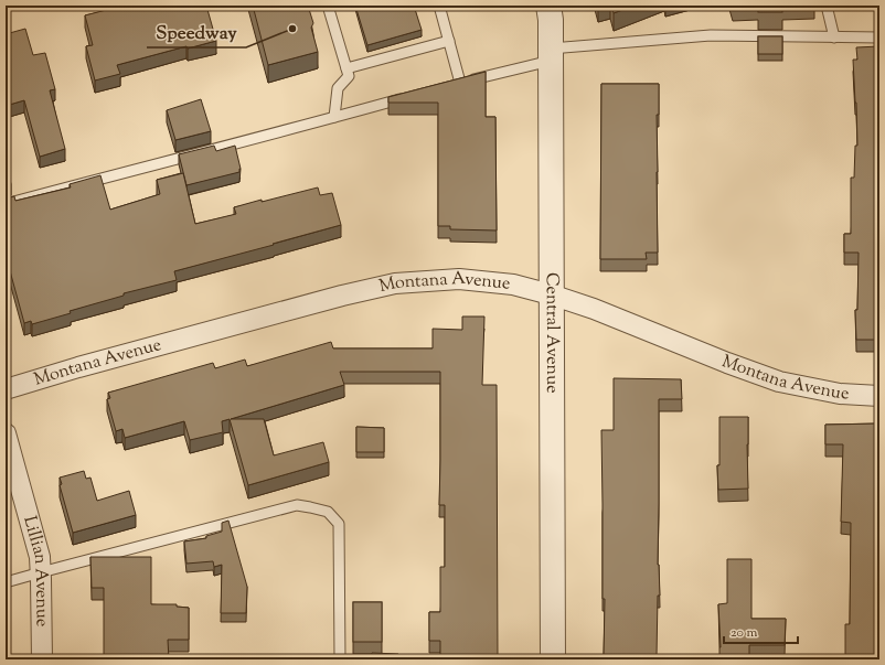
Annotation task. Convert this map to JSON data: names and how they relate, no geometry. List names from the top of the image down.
{
  "streets": {
    "street": ["Montana Avenue", "Central Avenue", "Lillian Avenue"]
  },
  "crossings": [
    ["Montana Avenue", "Central Avenue"]
  ],
  "places": ["Speedway"],
  "scale_bar": "20 m"
}
